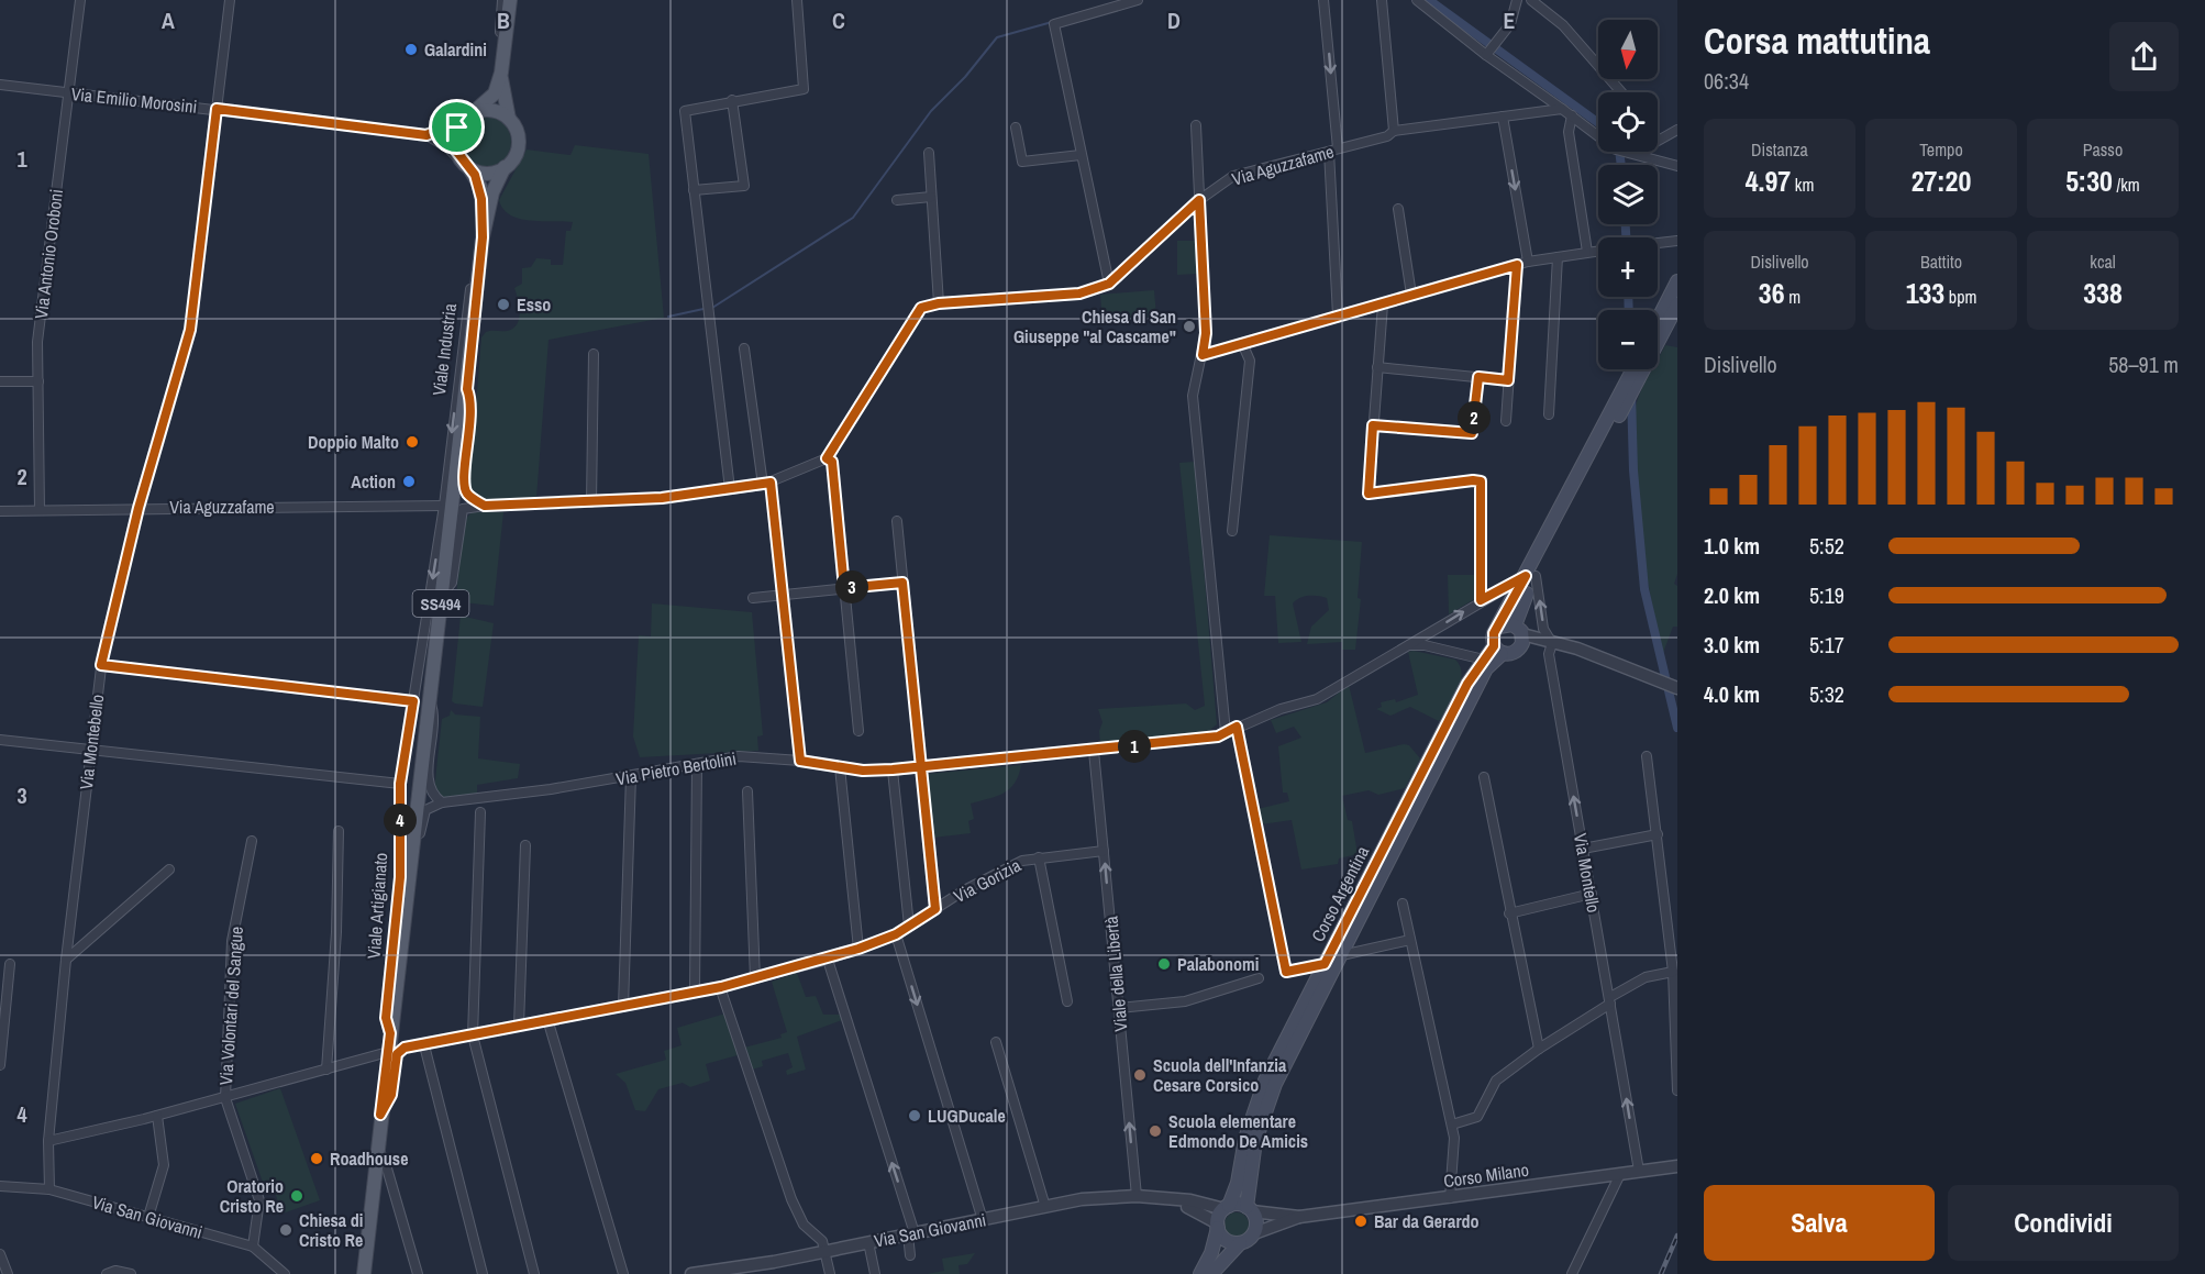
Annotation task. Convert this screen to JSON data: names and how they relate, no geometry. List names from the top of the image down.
{
  "streets": {
    "main road": [
      "Viale Industria",
      "SS494",
      "Corso Argentina",
      "Viale Artigianato"
    ],
    "street": [
      "Via Emilio Morosini",
      "Via Aguzzafame",
      "Via Antonio Oroboni",
      "Via Montebello",
      "Via Pietro Bertolini",
      "Via Montello",
      "Via Gorizia",
      "Viale della Libertà",
      "Via Volontari del Sangue",
      "Corso Milano",
      "Via San Giovanni"
    ]
  },
  "crossings": [
    ["Via Emilio Morosini", "Via Antonio Oroboni"],
    ["Via Emilio Morosini", "Viale Industria"],
    ["Via Emilio Morosini", "Via Montebello"],
    ["Via Aguzzafame", "Via Antonio Oroboni"],
    ["Via Aguzzafame", "Viale Industria"],
    ["Via Aguzzafame", "Via Montebello"],
    ["Via Aguzzafame", "Viale Artigianato"],
    ["Viale Industria", "Viale Artigianato"],
    ["Via Pietro Bertolini", "Via Montello"],
    ["Via Pietro Bertolini", "Viale della Libertà"],
    ["Via Montello", "Corso Milano"],
    ["Via Gorizia", "Viale della Libertà"],
    ["Corso Argentina", "Corso Milano"],
    ["Corso Argentina", "Via San Giovanni"],
    ["Viale della Libertà", "Via San Giovanni"],
    ["Via Volontari del Sangue", "Via San Giovanni"],
    ["Corso Milano", "Via San Giovanni"]
  ],
  "one_way": ["Viale della Libertà"],
  "places": [
    "Galardini",
    "Esso",
    "Chiesa di San Giuseppe \"al Cascame\"",
    "Doppio Malto",
    "Action",
    "Palabonomi",
    "Scuola dell'Infanzia Cesare Corsico",
    "LUGDucale",
    "Scuola elementare Edmondo De Amicis",
    "Roadhouse",
    "Oratorio Cristo Re",
    "Bar da Gerardo",
    "Chiesa di Cristo Re"
  ],
  "north": "bottom",
  "page": {
    "heading": ["Corsa mattutina", "06:34"],
    "map_buttons": ["+", "−"],
    "stats": [
      ["Distanza", "4.97 km"],
      ["Tempo", "27:20"],
      ["Passo", "5:30 /km"],
      ["Dislivello", "36 m"],
      ["Battito", "133 bpm"],
      ["kcal", "338"]
    ],
    "chart": ["Dislivello", "58–91 m"],
    "pins": [
      "2",
      "3",
      "1",
      "4"
    ],
    "list": [
      {
        "name": "1.0 km",
        "note": "5:52"
      },
      {
        "name": "2.0 km",
        "note": "5:19"
      },
      {
        "name": "3.0 km",
        "note": "5:17"
      },
      {
        "name": "4.0 km",
        "note": "5:32"
      }
    ],
    "buttons": ["Salva", "Condividi"]
  },
  "grid": {
    "columns": [
      "A",
      "B",
      "C",
      "D",
      "E"
    ],
    "rows": [
      "1",
      "2",
      "3",
      "4"
    ]
  }
}
